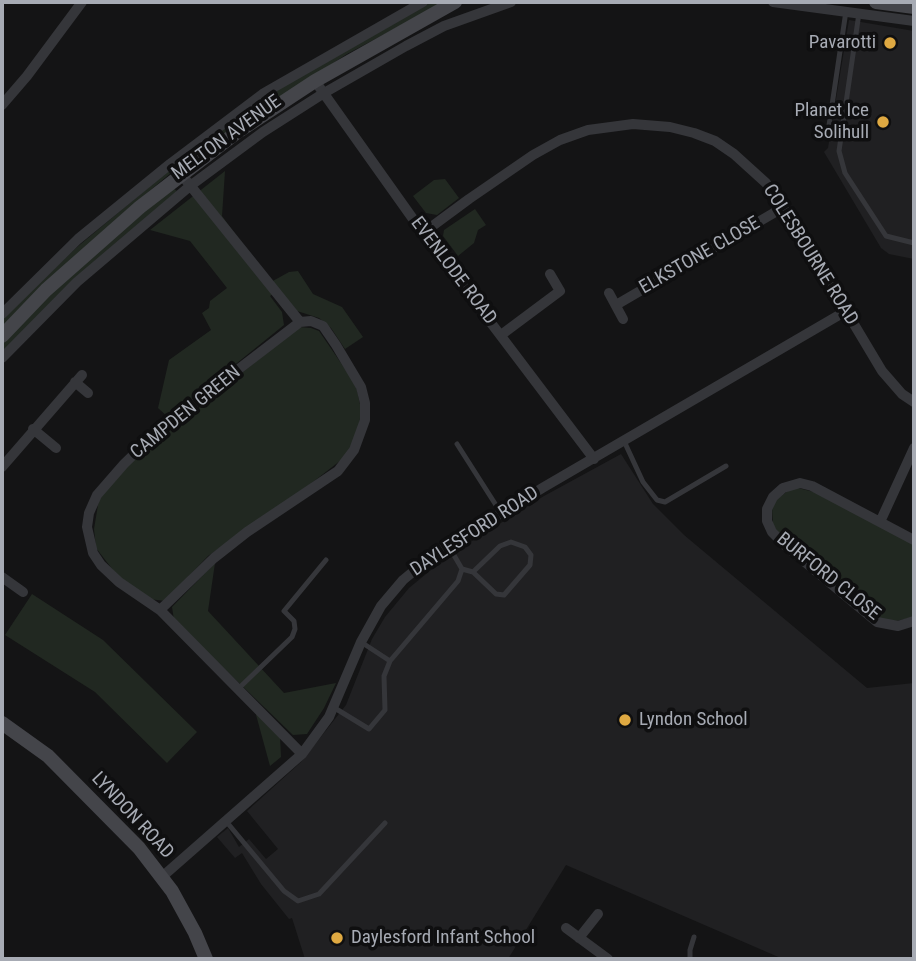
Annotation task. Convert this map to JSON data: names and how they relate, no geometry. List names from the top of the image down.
{
  "streets": {
    "street": [
      "MELTON AVENUE",
      "COLESBOURNE ROAD",
      "ELKSTONE CLOSE",
      "EVENLODE ROAD",
      "CAMPDEN GREEN",
      "DAYLESFORD ROAD",
      "BURFORD CLOSE",
      "LYNDON ROAD"
    ]
  },
  "crossings": [
    ["MELTON AVENUE", "EVENLODE ROAD"],
    ["COLESBOURNE ROAD", "ELKSTONE CLOSE"],
    ["COLESBOURNE ROAD", "EVENLODE ROAD"],
    ["COLESBOURNE ROAD", "DAYLESFORD ROAD"],
    ["EVENLODE ROAD", "DAYLESFORD ROAD"],
    ["CAMPDEN GREEN", "DAYLESFORD ROAD"],
    ["DAYLESFORD ROAD", "LYNDON ROAD"]
  ],
  "places": [
    "Pavarotti",
    "Planet Ice Solihull",
    "Lyndon School",
    "Daylesford Infant School"
  ]
}
